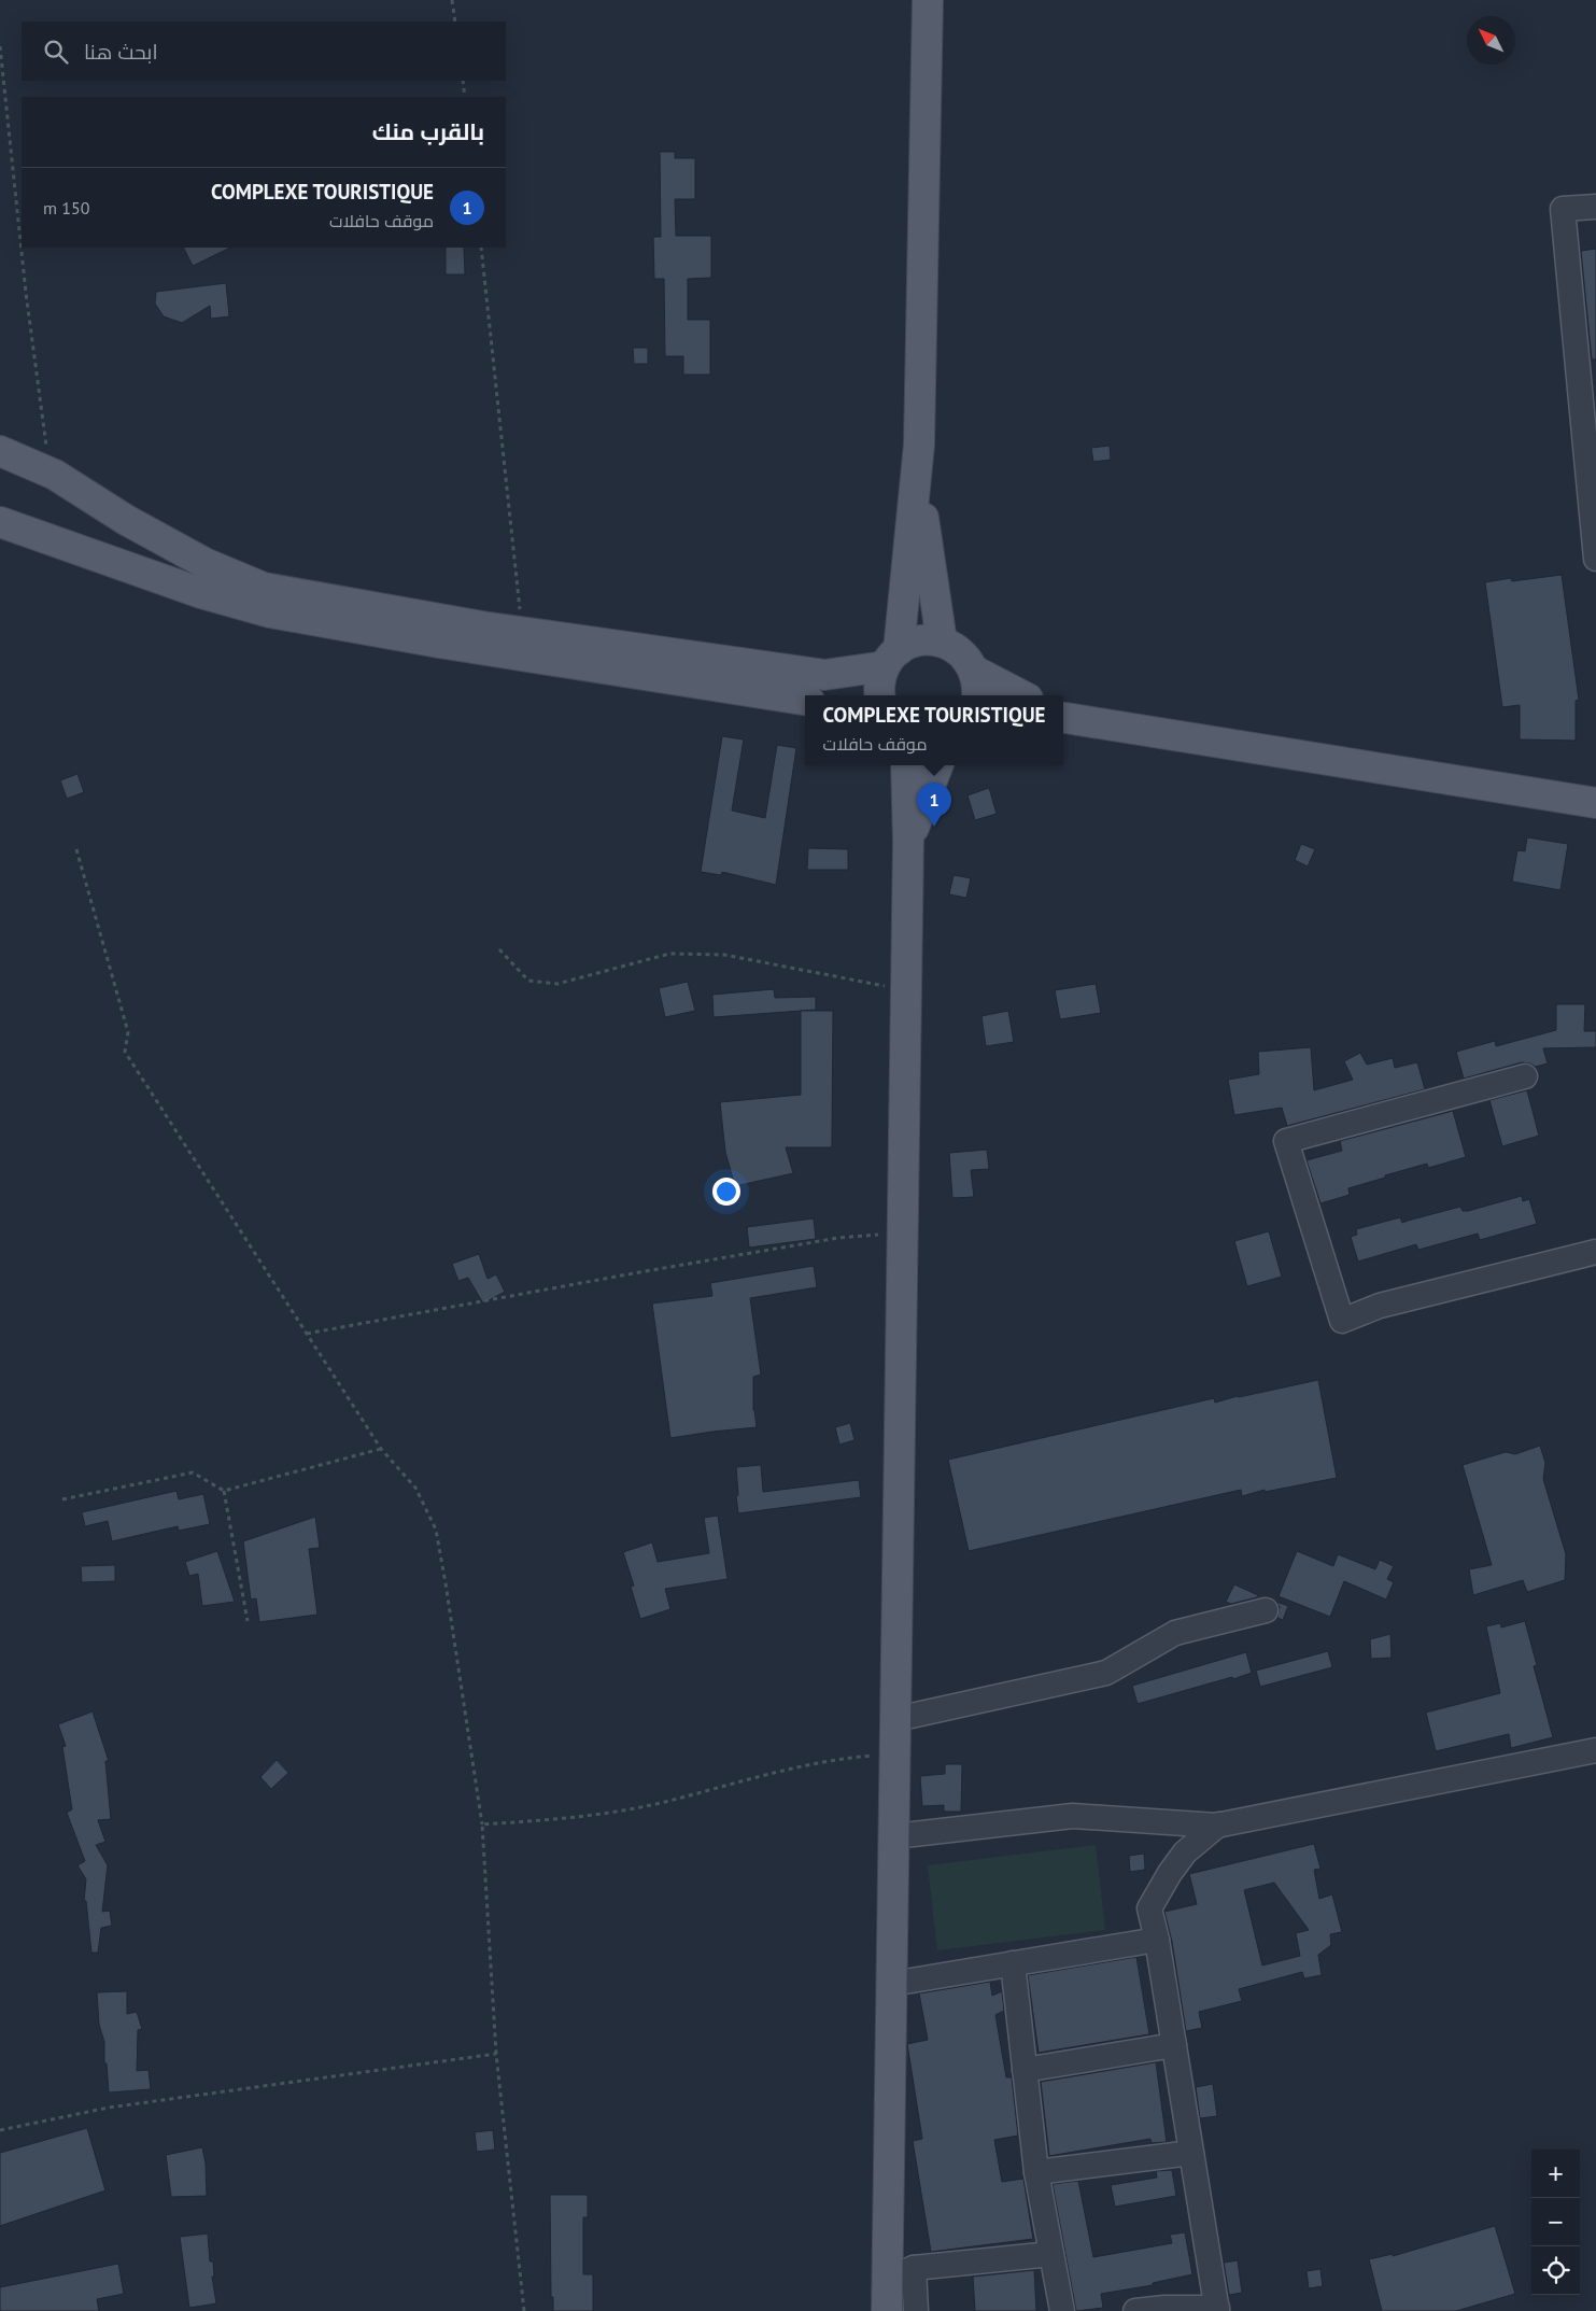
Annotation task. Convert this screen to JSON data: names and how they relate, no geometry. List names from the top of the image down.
{
  "north": "top left",
  "page": {
    "search": "ابحث هنا",
    "heading": "بالقرب منك",
    "list": [
      {
        "mark": "1",
        "name": "COMPLEXE TOURISTIQUE",
        "note": "موقف حافلات",
        "value": "150 m"
      }
    ],
    "popup": ["COMPLEXE TOURISTIQUE", "موقف حافلات"],
    "pins": "1",
    "map_buttons": ["+", "−"]
  }
}
